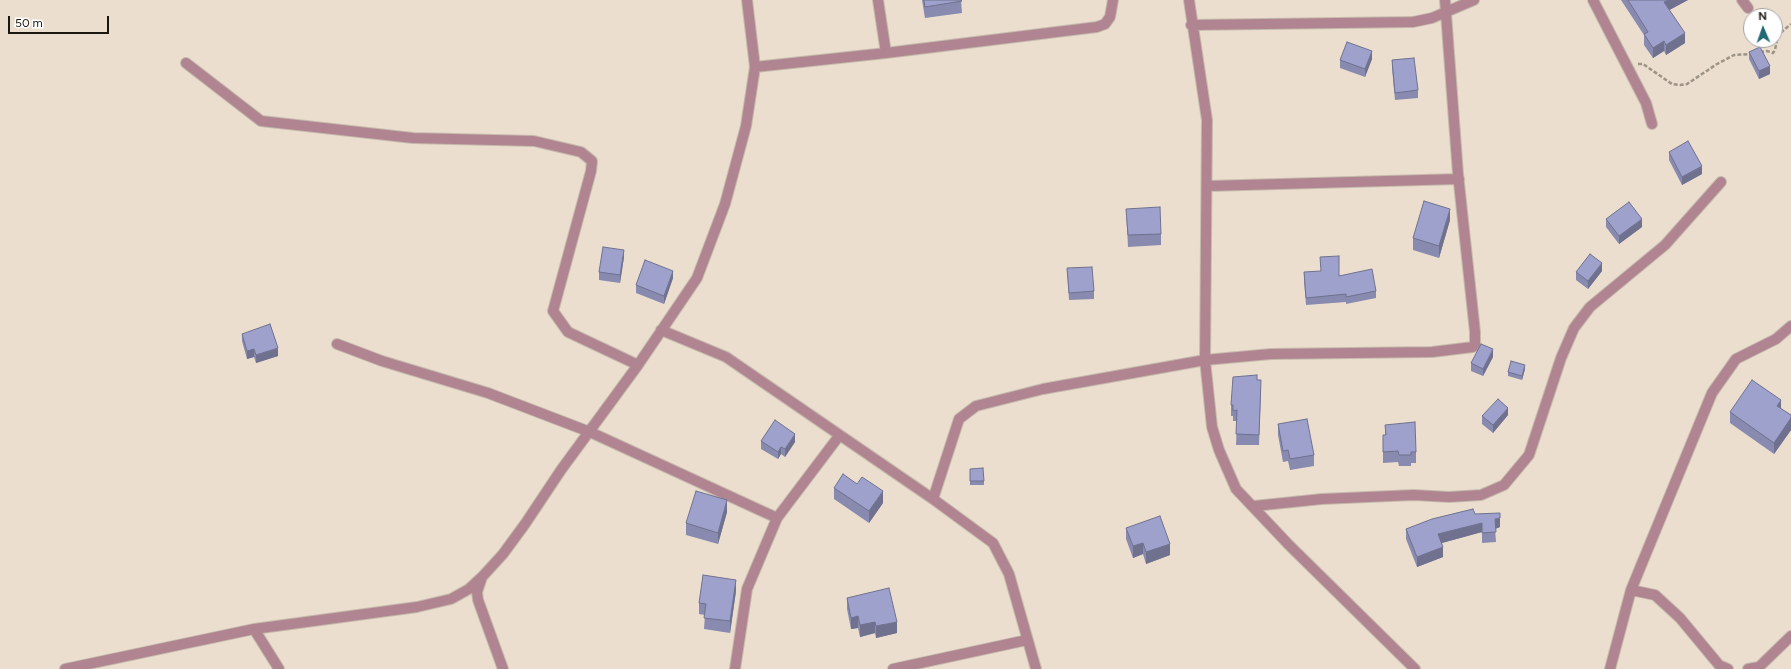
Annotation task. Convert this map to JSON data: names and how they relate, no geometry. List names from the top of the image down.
{
  "scale_bar": "50 m",
  "north": "top"
}
